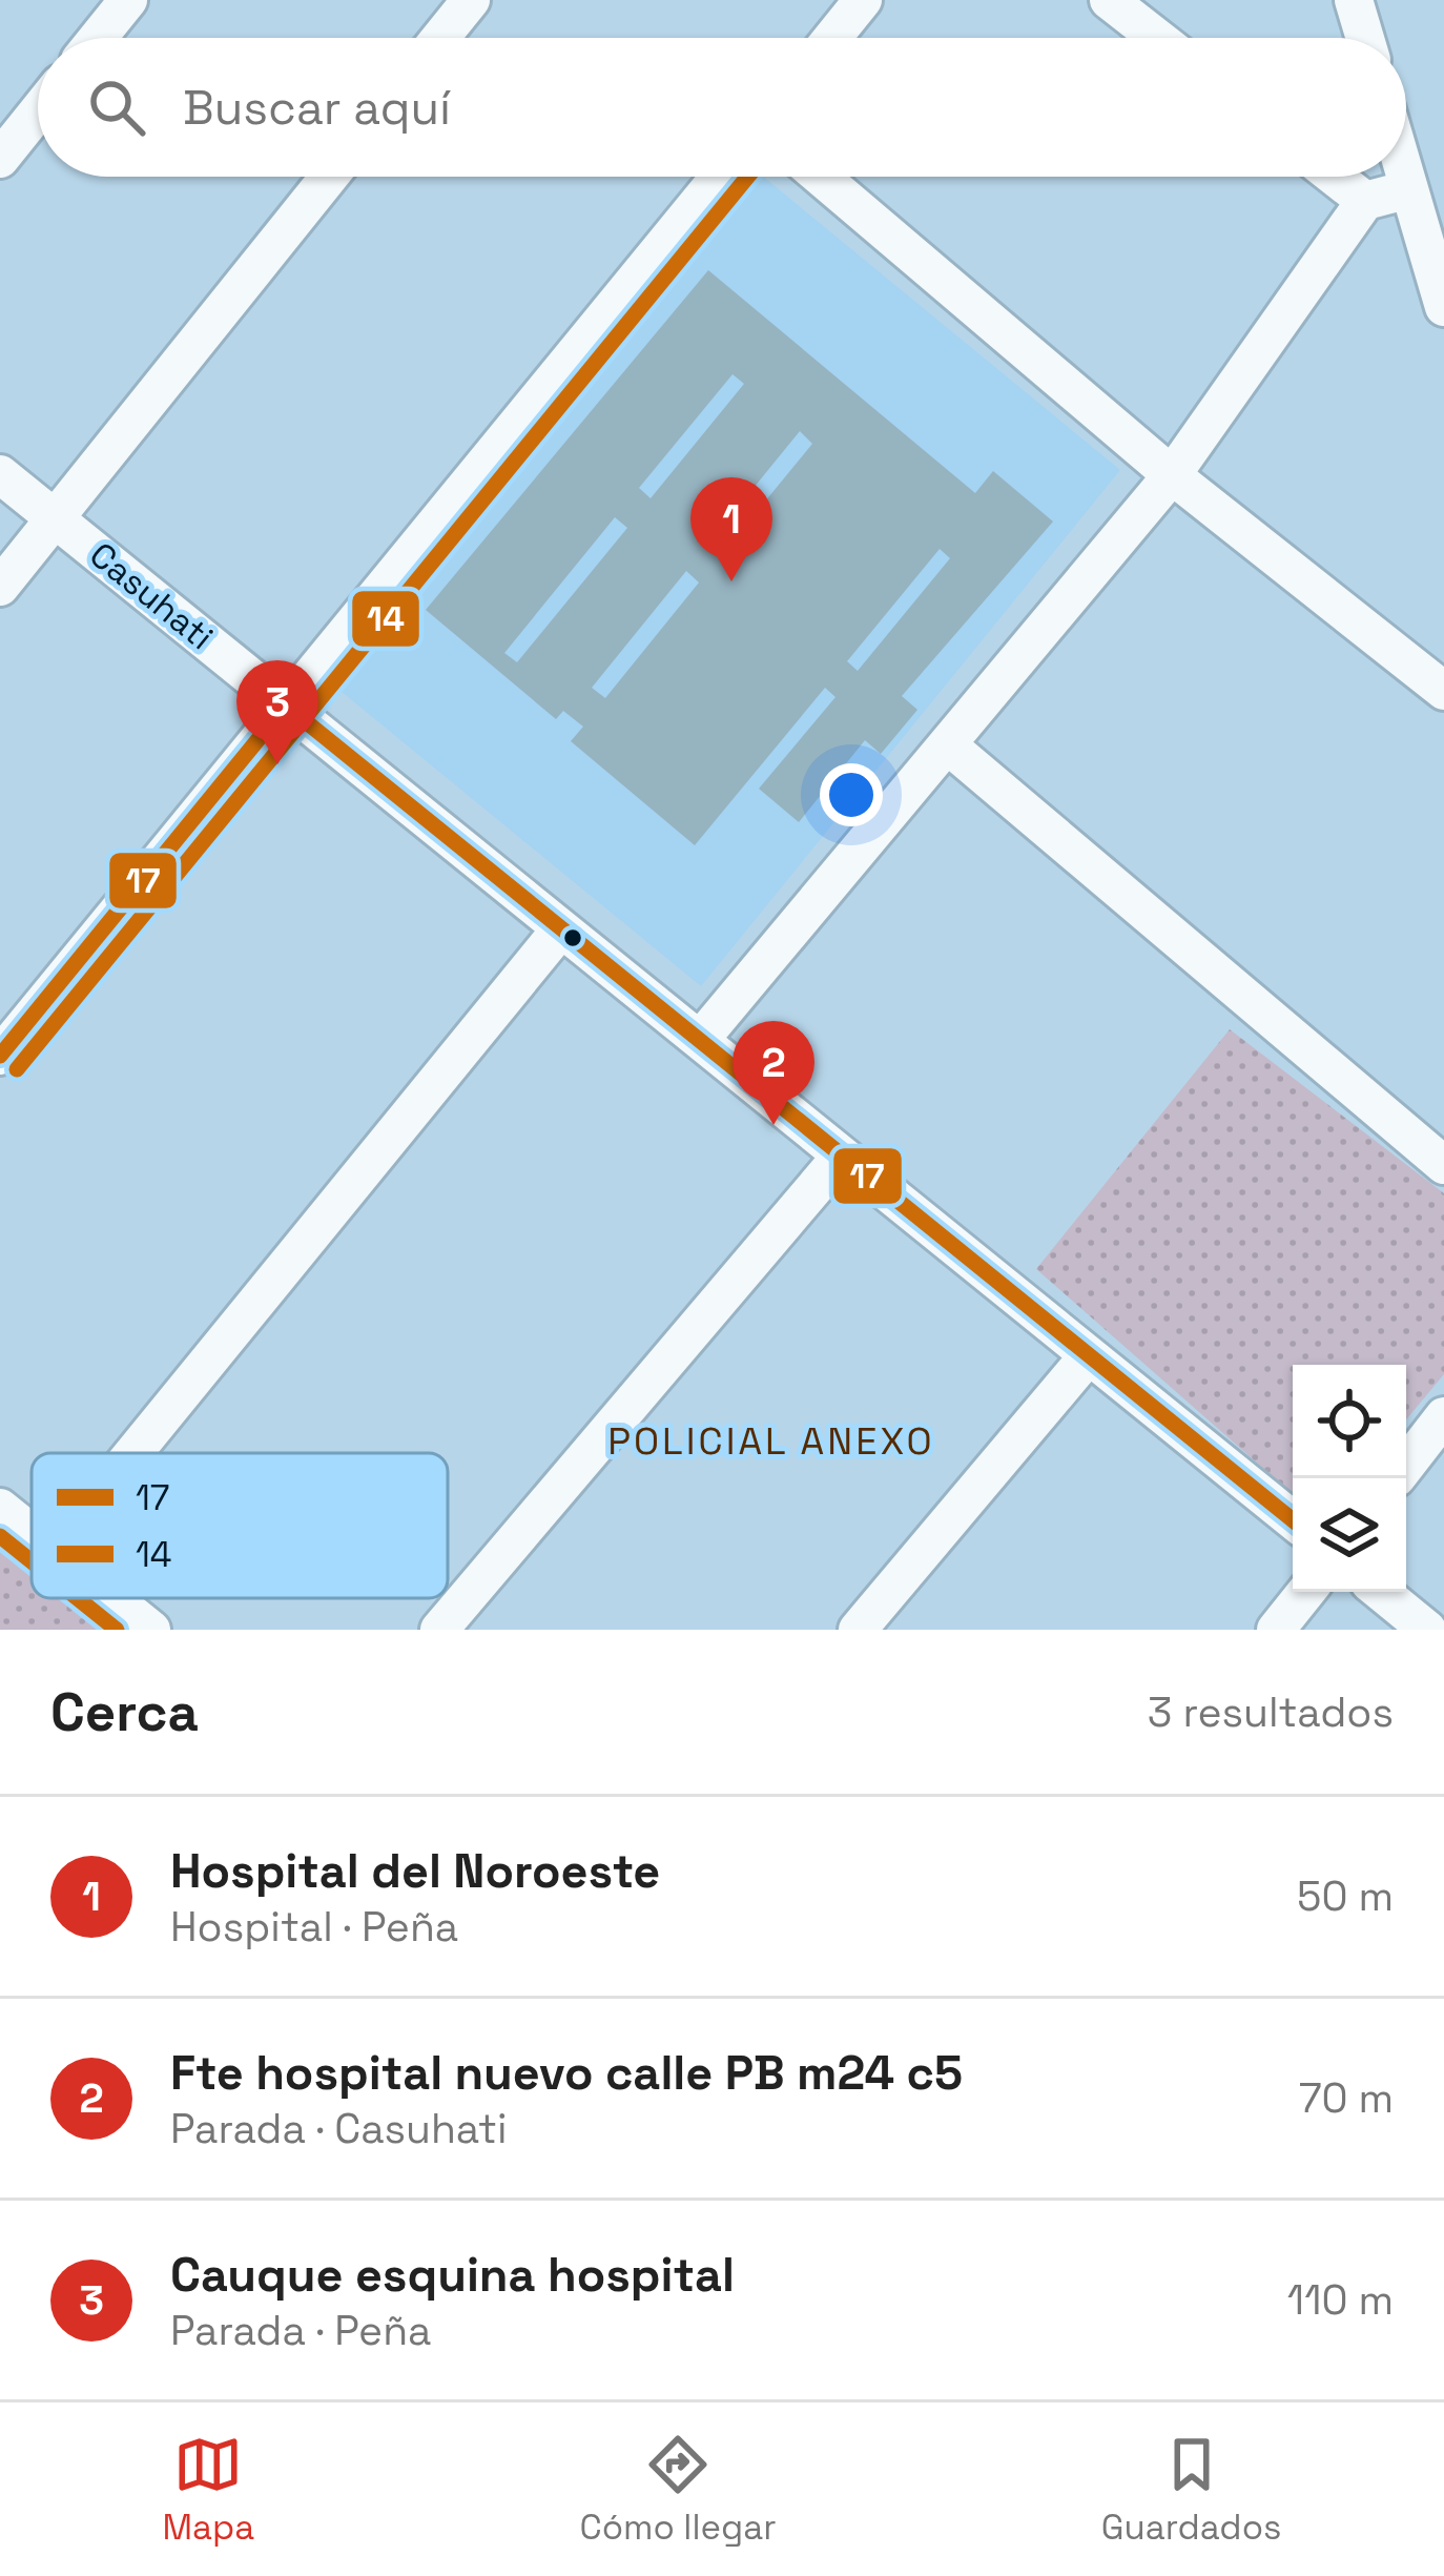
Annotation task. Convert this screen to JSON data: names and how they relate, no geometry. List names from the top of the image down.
{
  "streets": {
    "street": ["Casuhati"]
  },
  "districts": ["POLICIAL ANEXO"],
  "lines": ["transit line 14", "transit line 17"],
  "legend": ["17", "14"],
  "page": {
    "search": "Buscar aquí",
    "pins": ["1", "3", "2"],
    "heading": ["Cerca", "3 resultados"],
    "list": [
      {
        "mark": "1",
        "name": "Hospital del Noroeste",
        "note": "Hospital · Peña",
        "value": "50 m"
      },
      {
        "mark": "2",
        "name": "Fte hospital nuevo calle PB m24 c5",
        "note": "Parada · Casuhati",
        "value": "70 m"
      },
      {
        "mark": "3",
        "name": "Cauque esquina hospital",
        "note": "Parada · Peña",
        "value": "110 m"
      }
    ],
    "nav": ["Mapa", "Cómo llegar", "Guardados"]
  }
}
